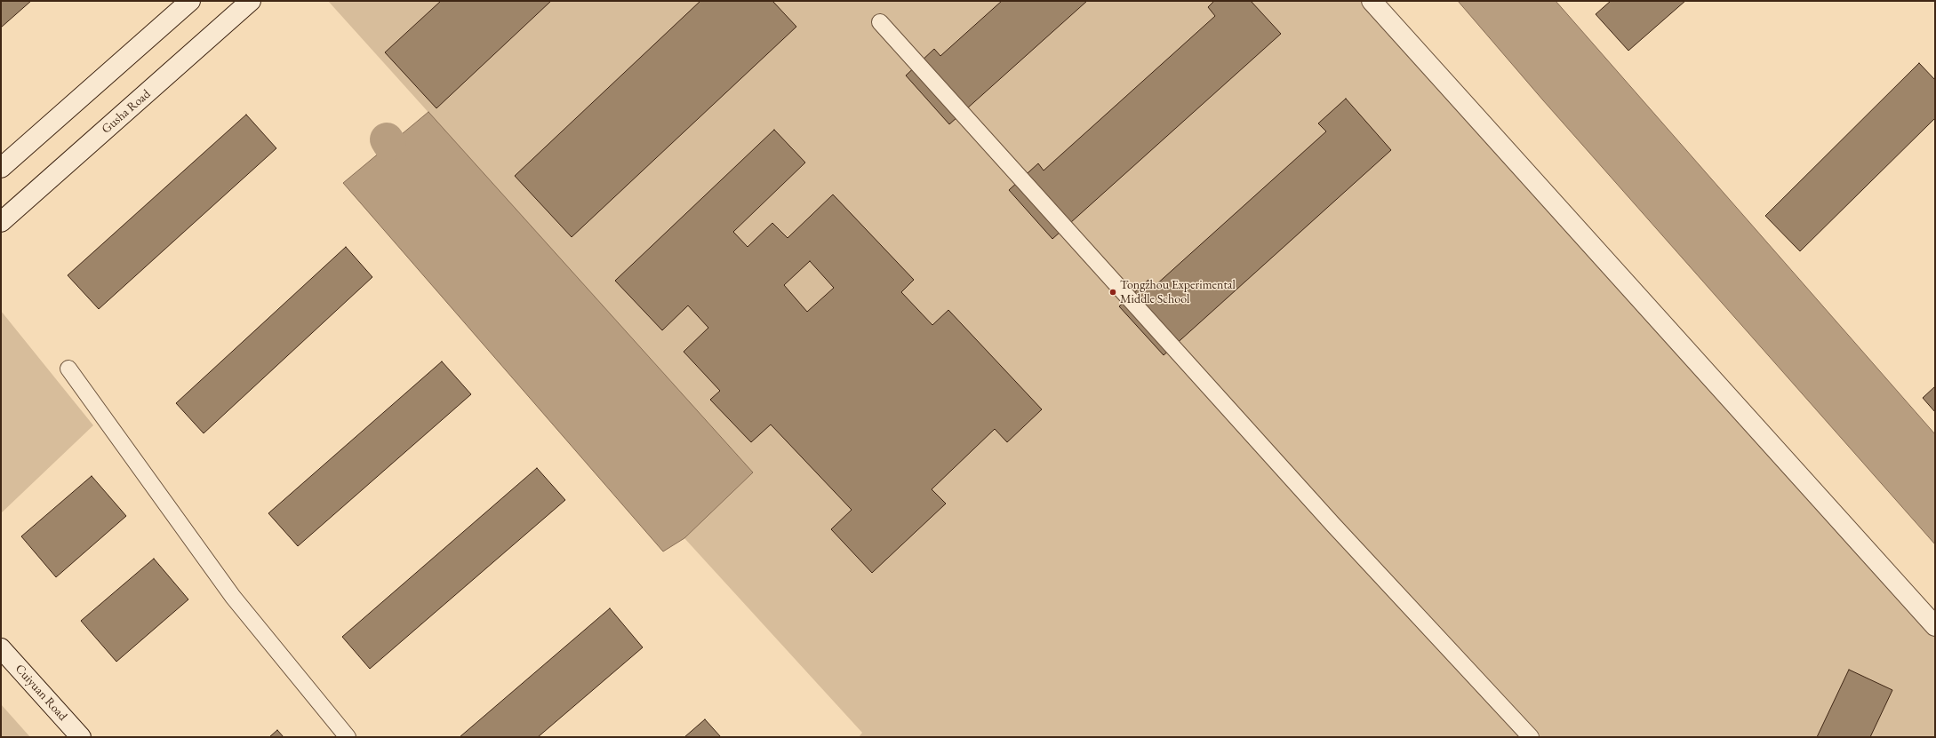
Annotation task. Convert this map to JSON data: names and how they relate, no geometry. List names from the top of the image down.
{
  "streets": {
    "street": ["Gusha Road", "Cuiyuan Road"]
  },
  "places": ["Tongzhou Experimental Middle School"]
}
